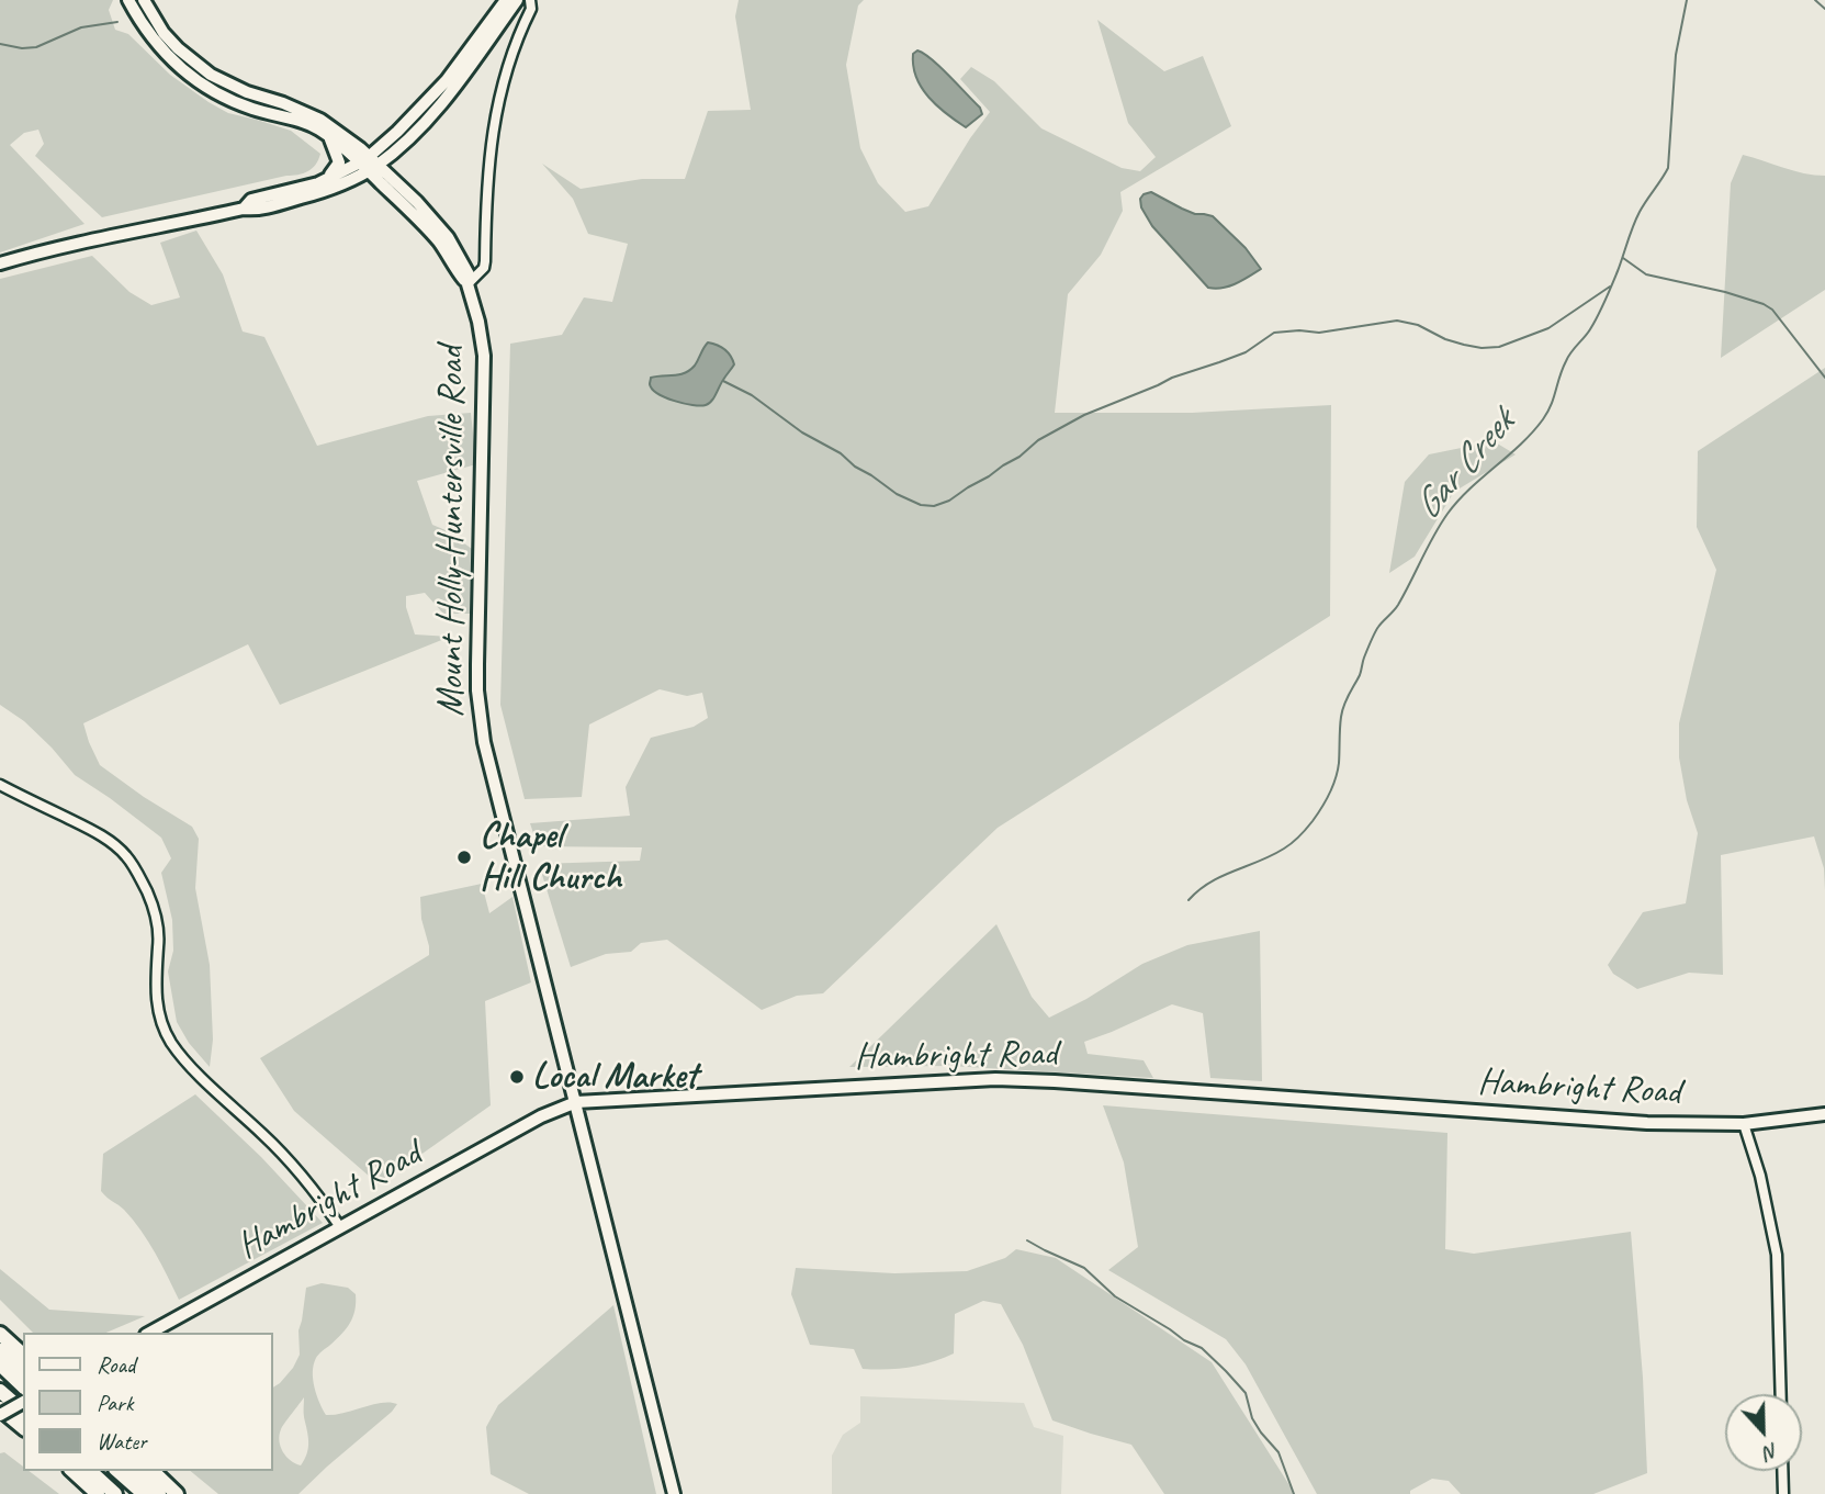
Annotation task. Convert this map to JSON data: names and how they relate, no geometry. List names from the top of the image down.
{
  "streets": {
    "main road": ["Mount Holly-Huntersville Road", "Hambright Road"]
  },
  "crossings": [
    ["Mount Holly-Huntersville Road", "Hambright Road"]
  ],
  "water": ["Gar Creek"],
  "places": ["Chapel Hill Church", "Local Market"],
  "legend": ["Road", "Park", "Water"],
  "north": "bottom"
}
